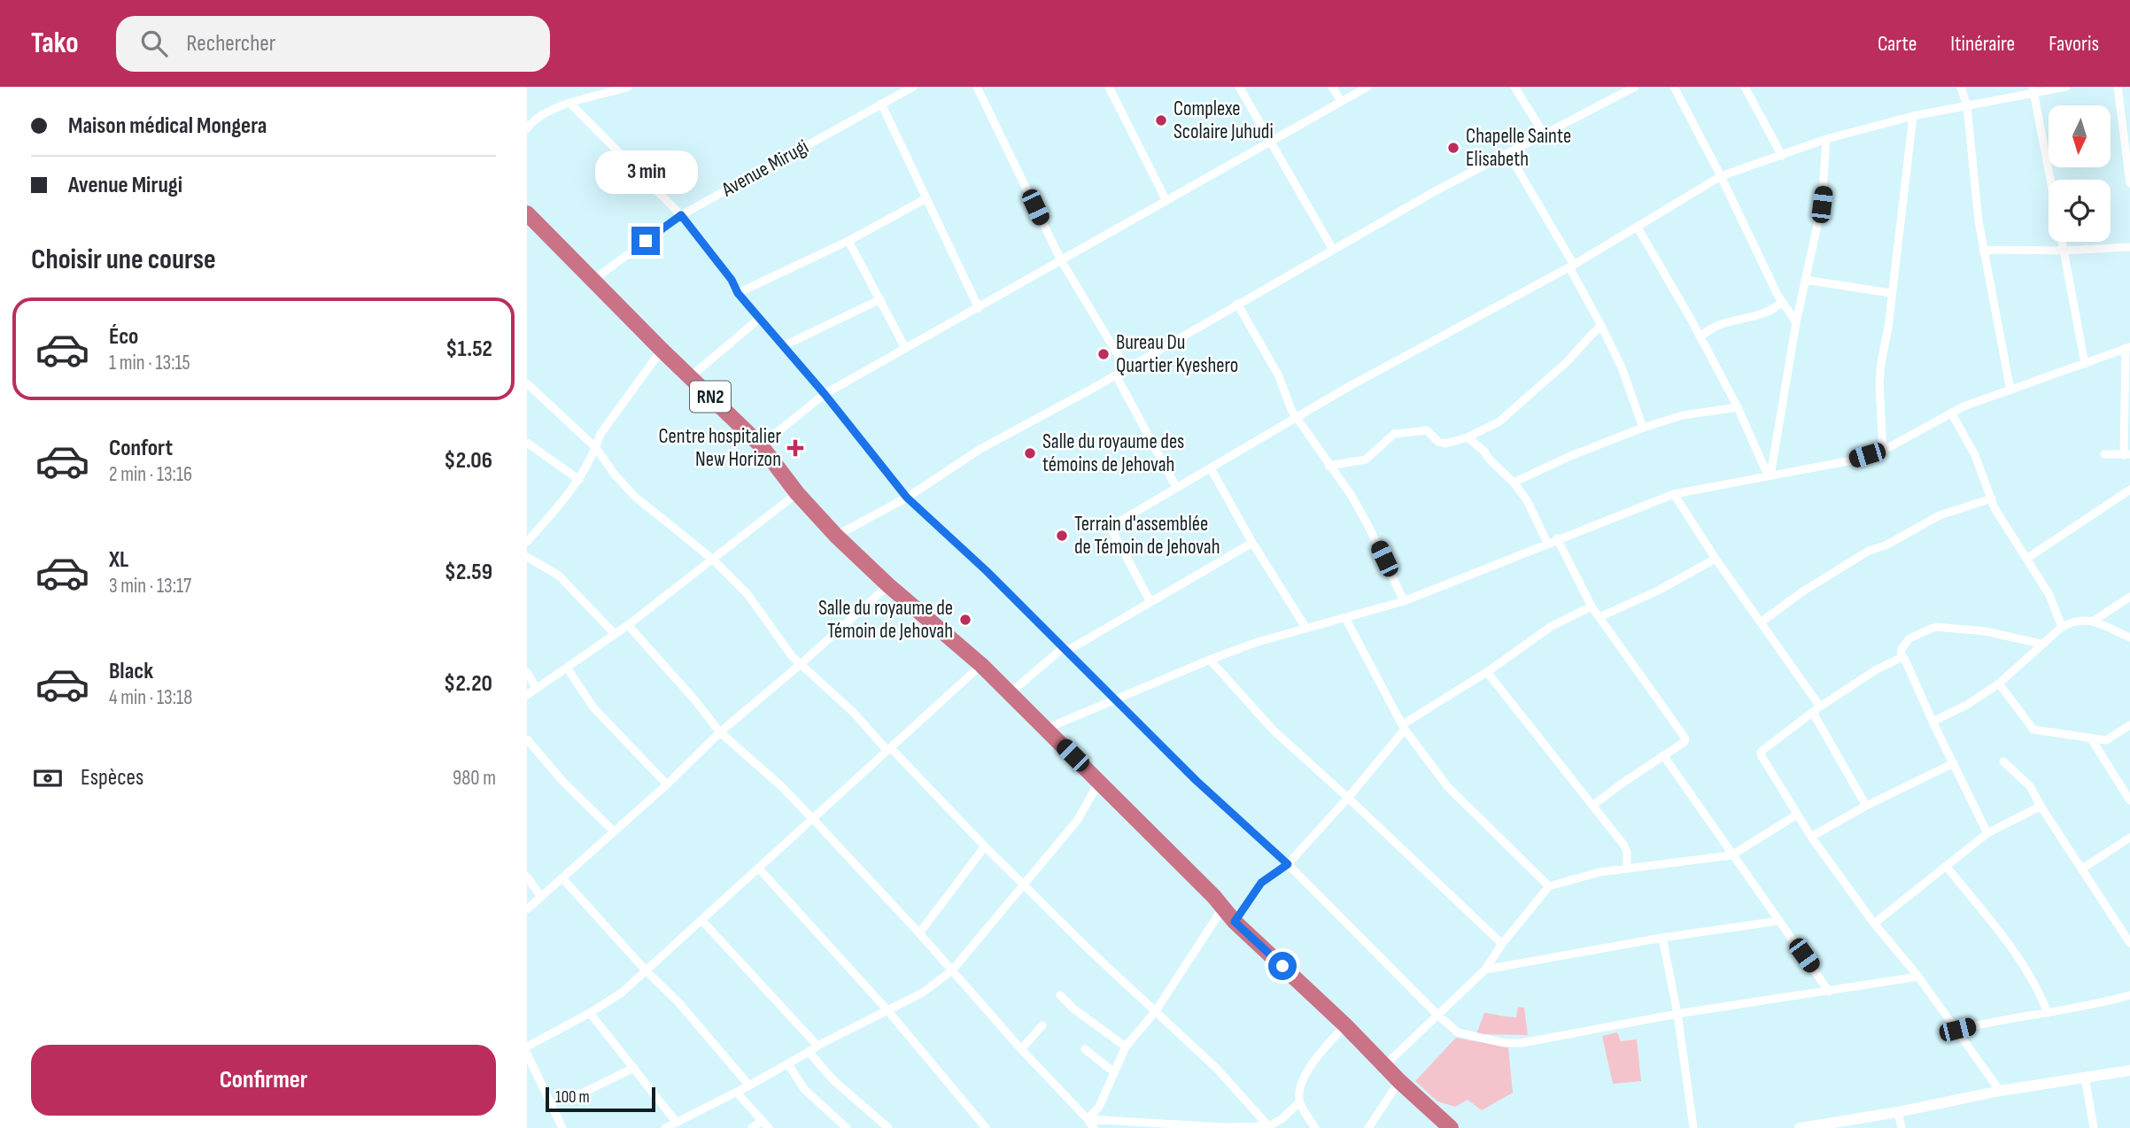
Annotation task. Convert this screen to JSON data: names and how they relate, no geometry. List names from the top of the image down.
{
  "streets": {
    "highway": ["RN2"],
    "street": ["Avenue Mirugi"]
  },
  "crossings": [
    ["Avenue Mirugi", "RN2"]
  ],
  "places": {
    "other": [
      "Complexe Scolaire Juhudi",
      "Chapelle Sainte Elisabeth",
      "Bureau Du Quartier Kyeshero",
      "Salle du royaume des témoins de Jehovah",
      "Terrain d'assemblée de Témoin de Jehovah",
      "Salle du royaume de Témoin de Jehovah"
    ],
    "health": ["Centre hospitalier New Horizon"]
  },
  "scale_bar": "100 m",
  "north": "bottom",
  "page": {
    "header": "Tako",
    "search": "Rechercher",
    "nav": ["Carte", "Itinéraire", "Favoris"],
    "banner": ["Maison médical Mongera", "Avenue Mirugi"],
    "bubble": "3 min",
    "heading": "Choisir une course",
    "list": [
      {
        "name": "Éco",
        "note": "1 min · 13:15",
        "value": "$1.52"
      },
      {
        "name": "Confort",
        "note": "2 min · 13:16",
        "value": "$2.06"
      },
      {
        "name": "XL",
        "note": "3 min · 13:17",
        "value": "$2.59"
      },
      {
        "name": "Black",
        "note": "4 min · 13:18",
        "value": "$2.20"
      }
    ],
    "pay": ["Espèces", "980 m"],
    "buttons": "Confirmer",
    "scale": "100 m"
  }
}
